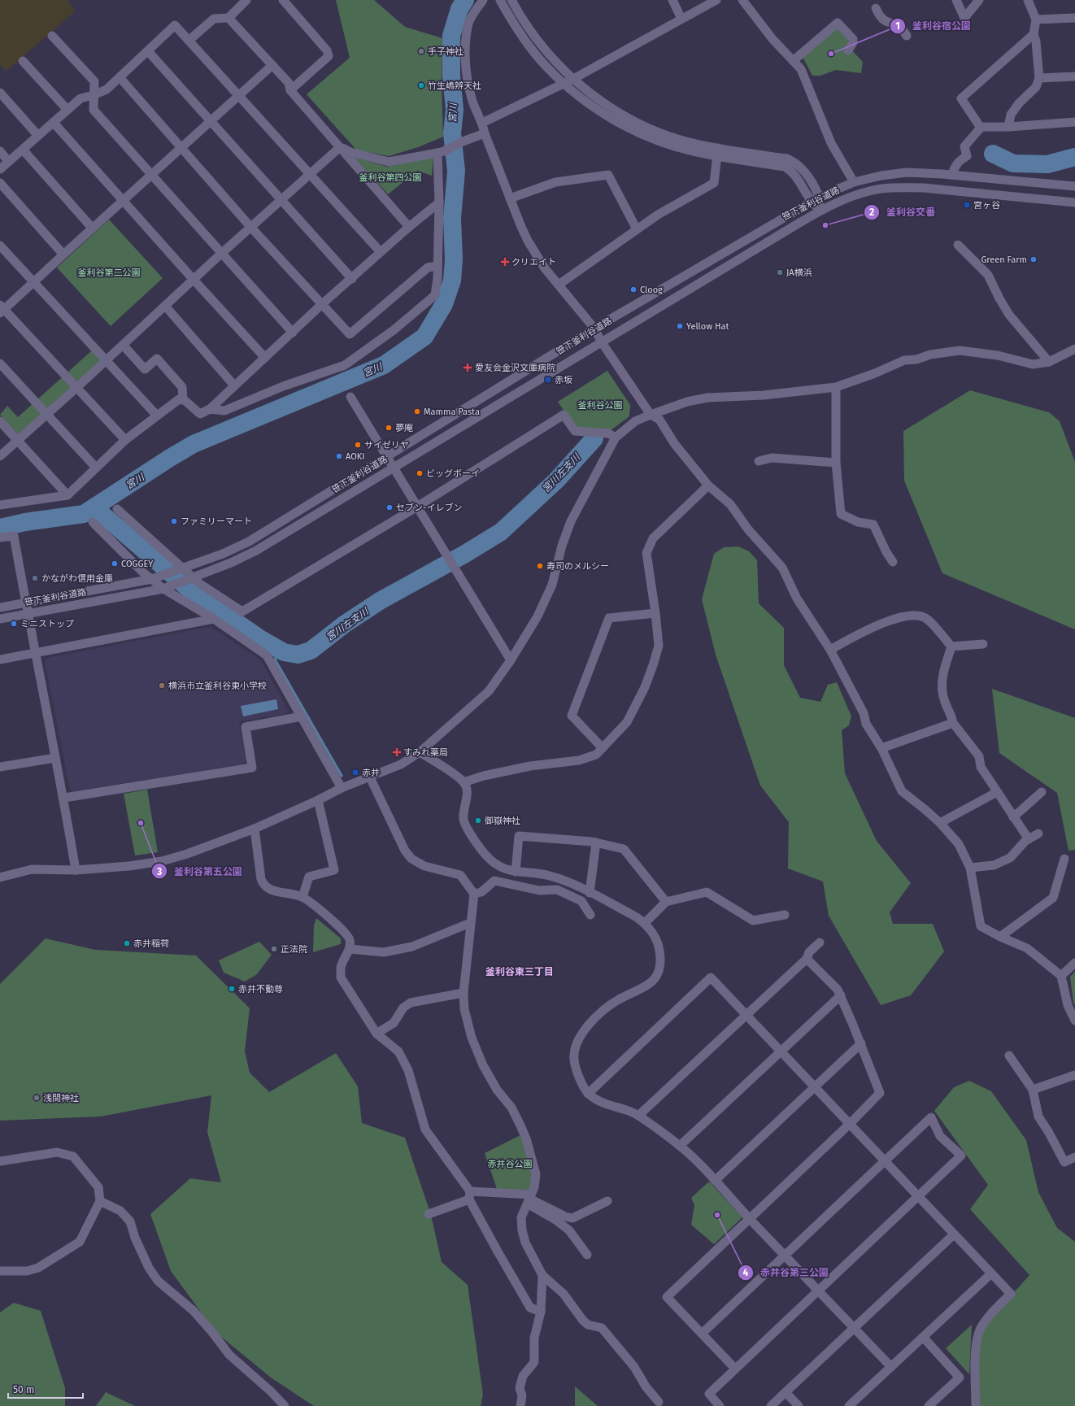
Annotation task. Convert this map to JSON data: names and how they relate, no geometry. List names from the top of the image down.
{
  "streets": {
    "street": ["笹下釜利谷道路"]
  },
  "districts": ["釜利谷東三丁目"],
  "water": ["宮川", "宮川左支川"],
  "parks": [
    "釜利谷第四公園",
    "釜利谷第二公園",
    "釜利谷公園",
    "赤井谷公園"
  ],
  "places": {
    "other": [
      "手子神社",
      "釜利谷宿公園",
      "竹生嶋辨天社",
      "釜利谷交番",
      "Green Farm",
      "JA横浜",
      "Cloog",
      "Yellow Hat",
      "Mamma Pasta",
      "夢庵",
      "サイゼリヤ",
      "AOKI",
      "ビッグボーイ",
      "セブン-イレブン",
      "ファミリーマート",
      "COGGEY",
      "寿司のメルシー",
      "かながわ信用金庫",
      "ミニストップ",
      "横浜市立釜利谷東小学校",
      "御嶽神社",
      "釜利谷第五公園",
      "赤井稲荷",
      "正法院",
      "赤井不動尊",
      "浅間神社",
      "赤井谷第三公園"
    ],
    "transit": ["宮ヶ谷", "赤坂", "赤井"],
    "health": ["クリエイト", "愛友会金沢文庫病院", "すみれ薬局"]
  },
  "scale_bar": "50 m"
}
